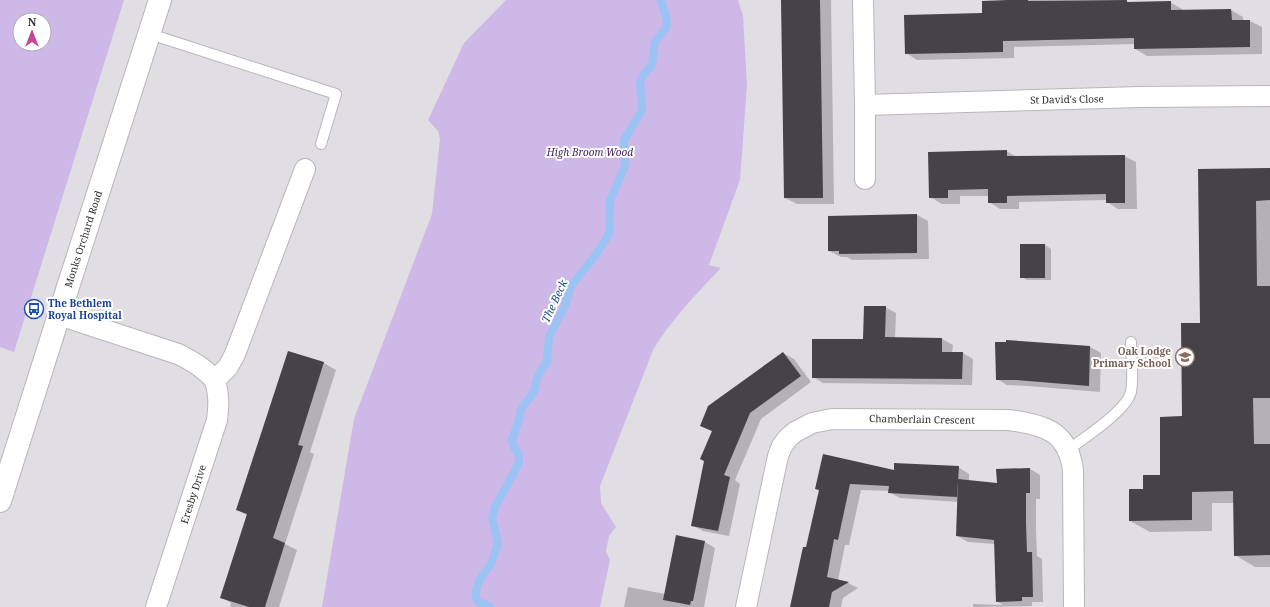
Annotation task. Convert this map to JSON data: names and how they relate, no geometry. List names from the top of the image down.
{
  "streets": {
    "street": [
      "St David's Close",
      "Monks Orchard Road",
      "Chamberlain Crescent",
      "Eresby Drive"
    ]
  },
  "water": ["The Beck"],
  "parks": ["High Broom Wood"],
  "places": {
    "bus stop": ["The Bethlem Royal Hospital"],
    "school or university": ["Oak Lodge Primary School"]
  },
  "north": "top"
}
